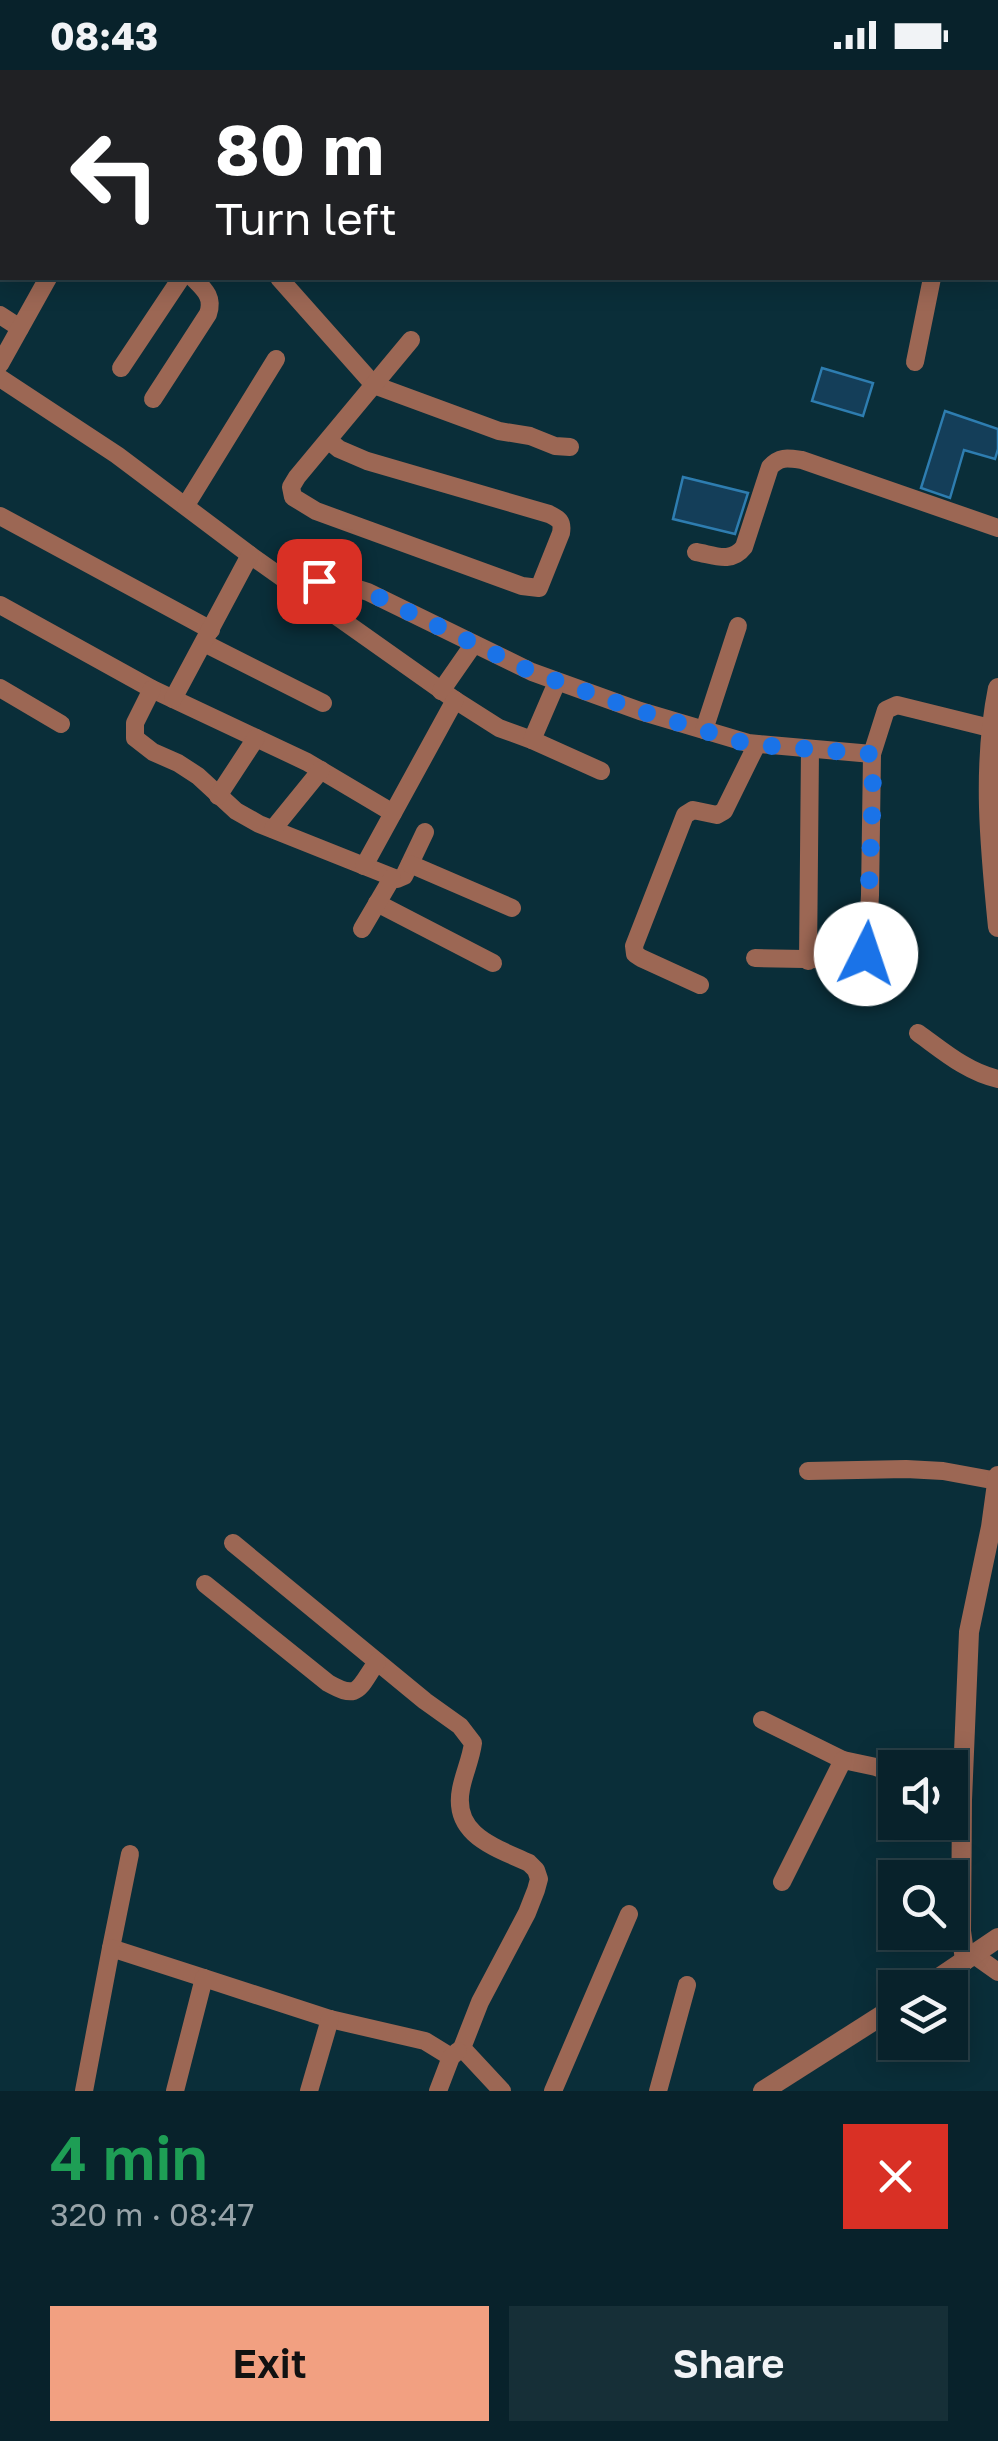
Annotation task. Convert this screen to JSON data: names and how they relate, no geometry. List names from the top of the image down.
{
  "page": {
    "status": "08:43",
    "turn": ["80 m", "Turn left"],
    "heading": ["4 min", "320 m · 08:47"],
    "buttons": ["Exit", "Share"]
  }
}
